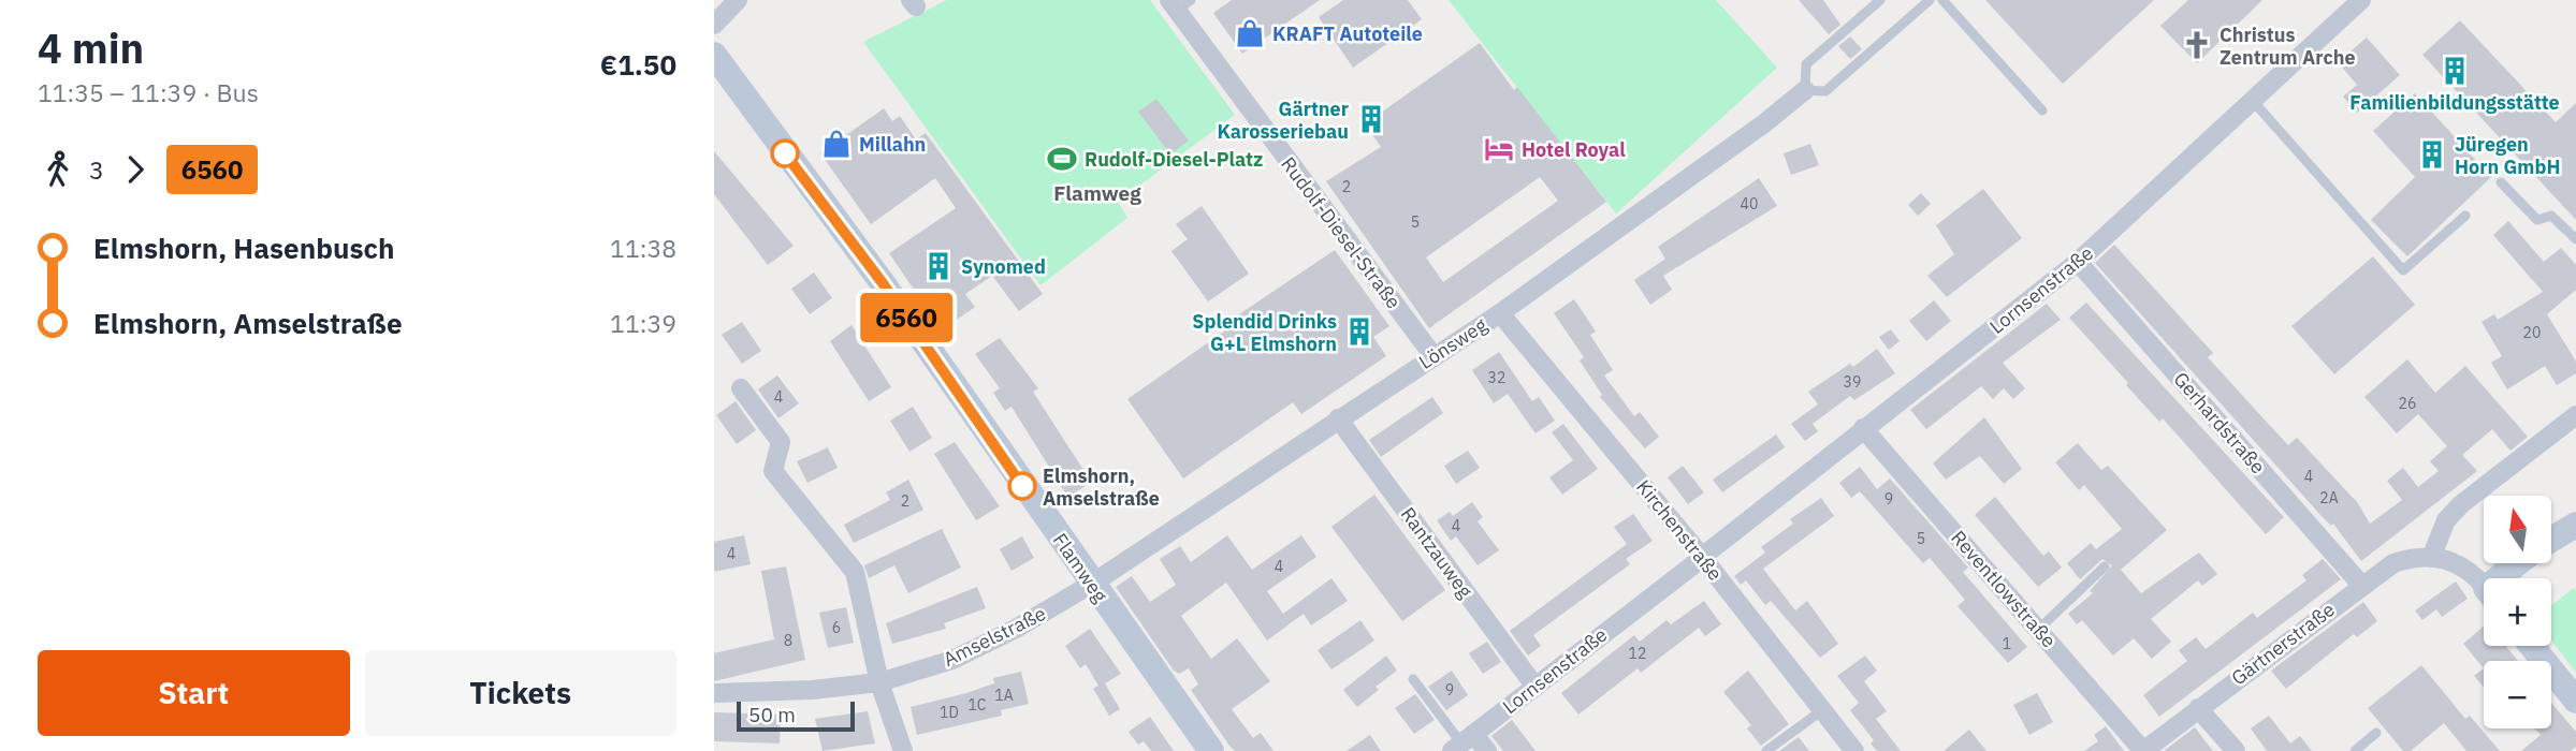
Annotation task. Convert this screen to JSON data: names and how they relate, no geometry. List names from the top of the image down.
{
  "streets": {
    "main road": ["Flamweg"],
    "street": [
      "Rudolf-Diesel-Straße",
      "Lornsenstraße",
      "Lönsweg",
      "Gerhardstraße",
      "Kirchenstraße",
      "Rantzauweg",
      "Reventlowstraße",
      "Amselstraße",
      "Gärtnerstraße"
    ]
  },
  "crossings": [
    ["Rudolf-Diesel-Straße", "Lönsweg"],
    ["Lornsenstraße", "Gerhardstraße"],
    ["Lornsenstraße", "Kirchenstraße"],
    ["Lornsenstraße", "Rantzauweg"],
    ["Lornsenstraße", "Reventlowstraße"],
    ["Lönsweg", "Kirchenstraße"],
    ["Lönsweg", "Rantzauweg"],
    ["Lönsweg", "Flamweg"],
    ["Lönsweg", "Amselstraße"],
    ["Gerhardstraße", "Gärtnerstraße"],
    ["Flamweg", "Amselstraße"],
    ["Reventlowstraße", "Gärtnerstraße"]
  ],
  "districts": ["Flamweg"],
  "places": {
    "shop": ["KRAFT Autoteile", "Millahn"],
    "church": ["Christus Zentrum Arche"],
    "building": [
      "Familienbildungsstätte",
      "Gärtner Karosseriebau",
      "Jüregen Horn GmbH",
      "Synomed",
      "Splendid Drinks G+L Elmshorn"
    ],
    "hotel": ["Hotel Royal"],
    "sports": ["Rudolf-Diesel-Platz"],
    "other": ["Elmshorn, Amselstraße"]
  },
  "lines": ["bus line 6560"],
  "house_numbers": [
    "2",
    "40",
    "5",
    "20",
    "32",
    "39",
    "4",
    "26",
    "4",
    "2A",
    "9",
    "2",
    "4",
    "5",
    "4",
    "4",
    "6",
    "8",
    "1",
    "12",
    "9",
    "1A",
    "1C",
    "1D"
  ],
  "scale_bar": "50 m",
  "north": "top",
  "page": {
    "heading": ["4 min", "11:35 – 11:39 · Bus", "€1.50"],
    "on_map": "6560",
    "legs": ["3", "6560"],
    "list": [
      {
        "name": "Elmshorn, Hasenbusch",
        "value": "11:38"
      },
      {
        "name": "Elmshorn, Amselstraße",
        "value": "11:39"
      }
    ],
    "map_buttons": ["+", "−"],
    "buttons": ["Start", "Tickets"],
    "scale": "50 m"
  }
}
